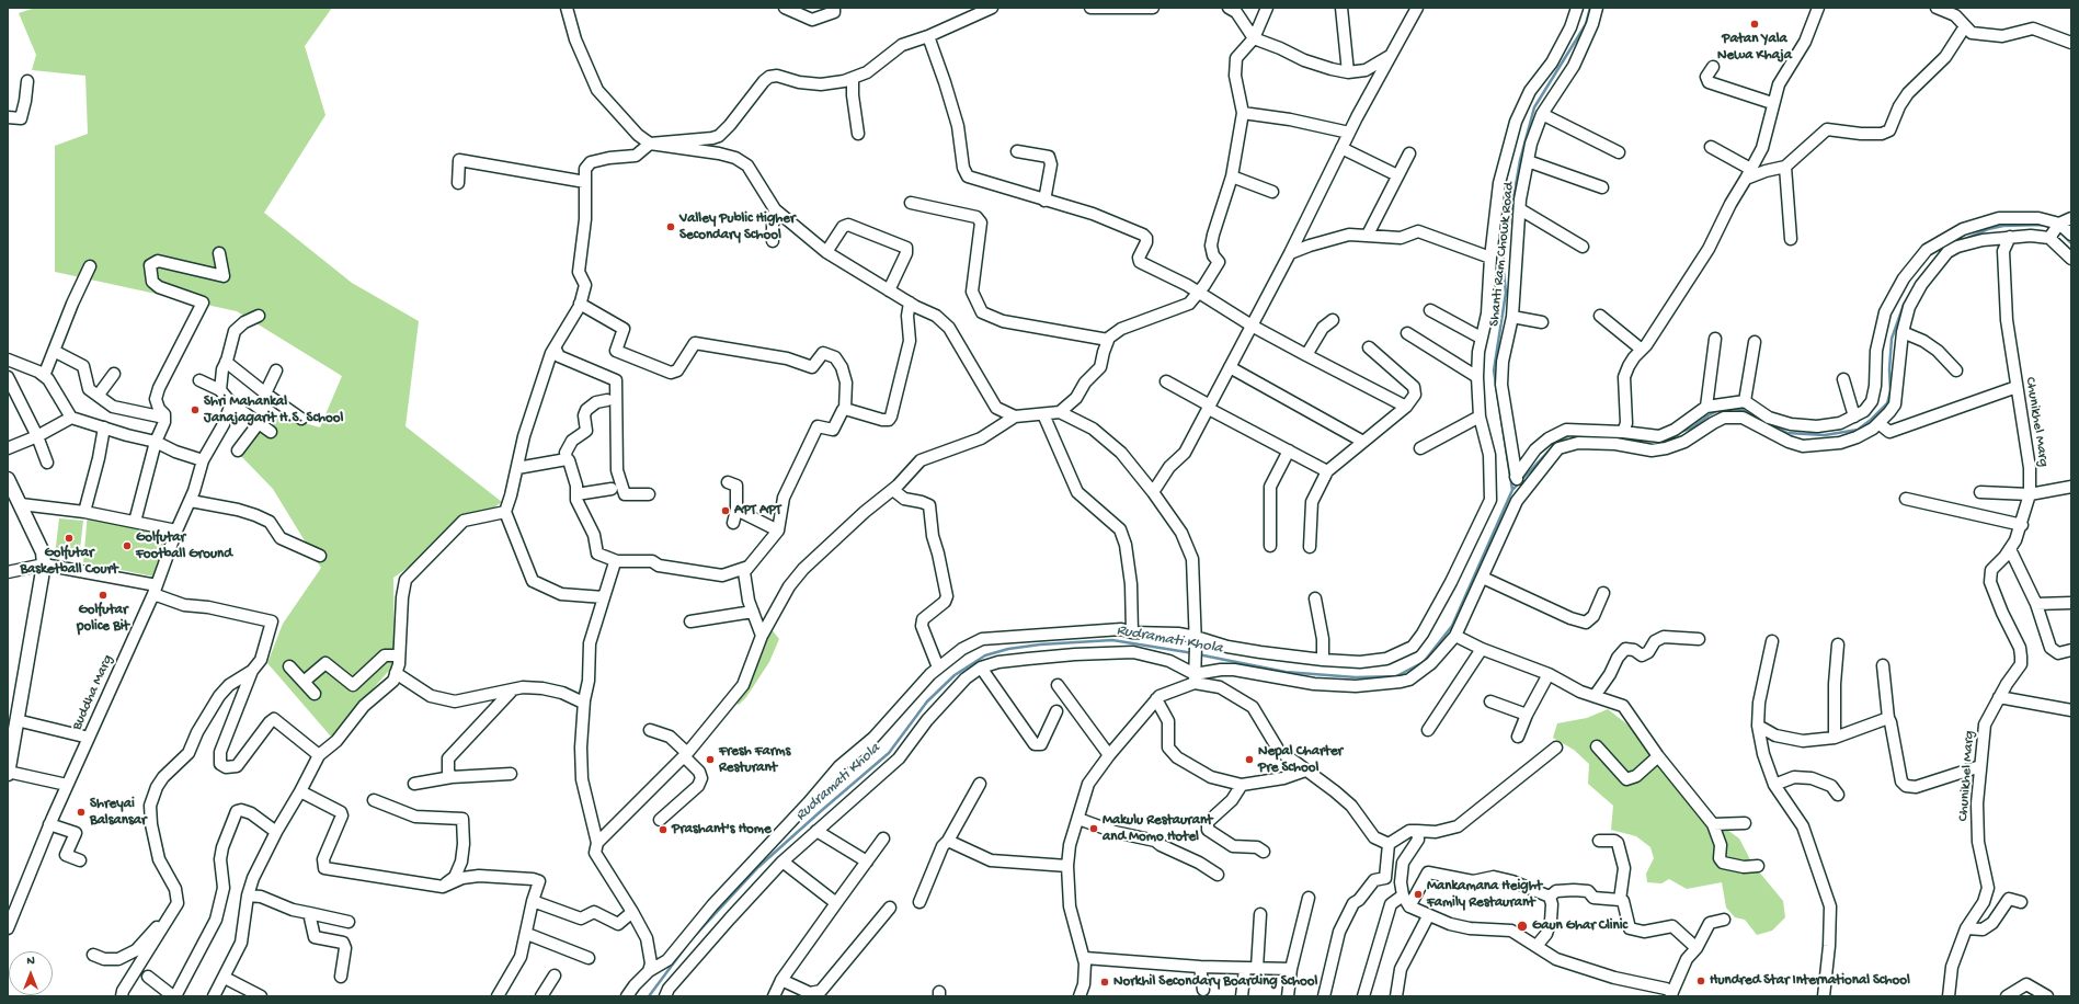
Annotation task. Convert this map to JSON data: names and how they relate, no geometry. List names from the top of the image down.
{
  "streets": {
    "street": ["Shanti Ram Chowk Road", "Chunikhel Marg", "Buddha Marg"]
  },
  "water": ["Rudramati Khola"],
  "places": [
    "Patan Yala Newa Khaja",
    "Valley Public Higher Secondary School",
    "Shri Mahankal Janajagarit H.S. School",
    "APT APT",
    "Golfutar Basketball Court",
    "Golfutar Football Ground",
    "Golfutar police Bit",
    "Fresh Farms Resturant",
    "Nepal Charter Pre School",
    "Shreyai Balsansar",
    "Makulu Restaurant and Momo Hotel",
    "Prashant's Home",
    "Mankamana Height Family Restaurant",
    "Gaun Ghar Clinic",
    "Hundred Star International School",
    "Norkhil Secondary Boarding School"
  ],
  "north": "top"
}
